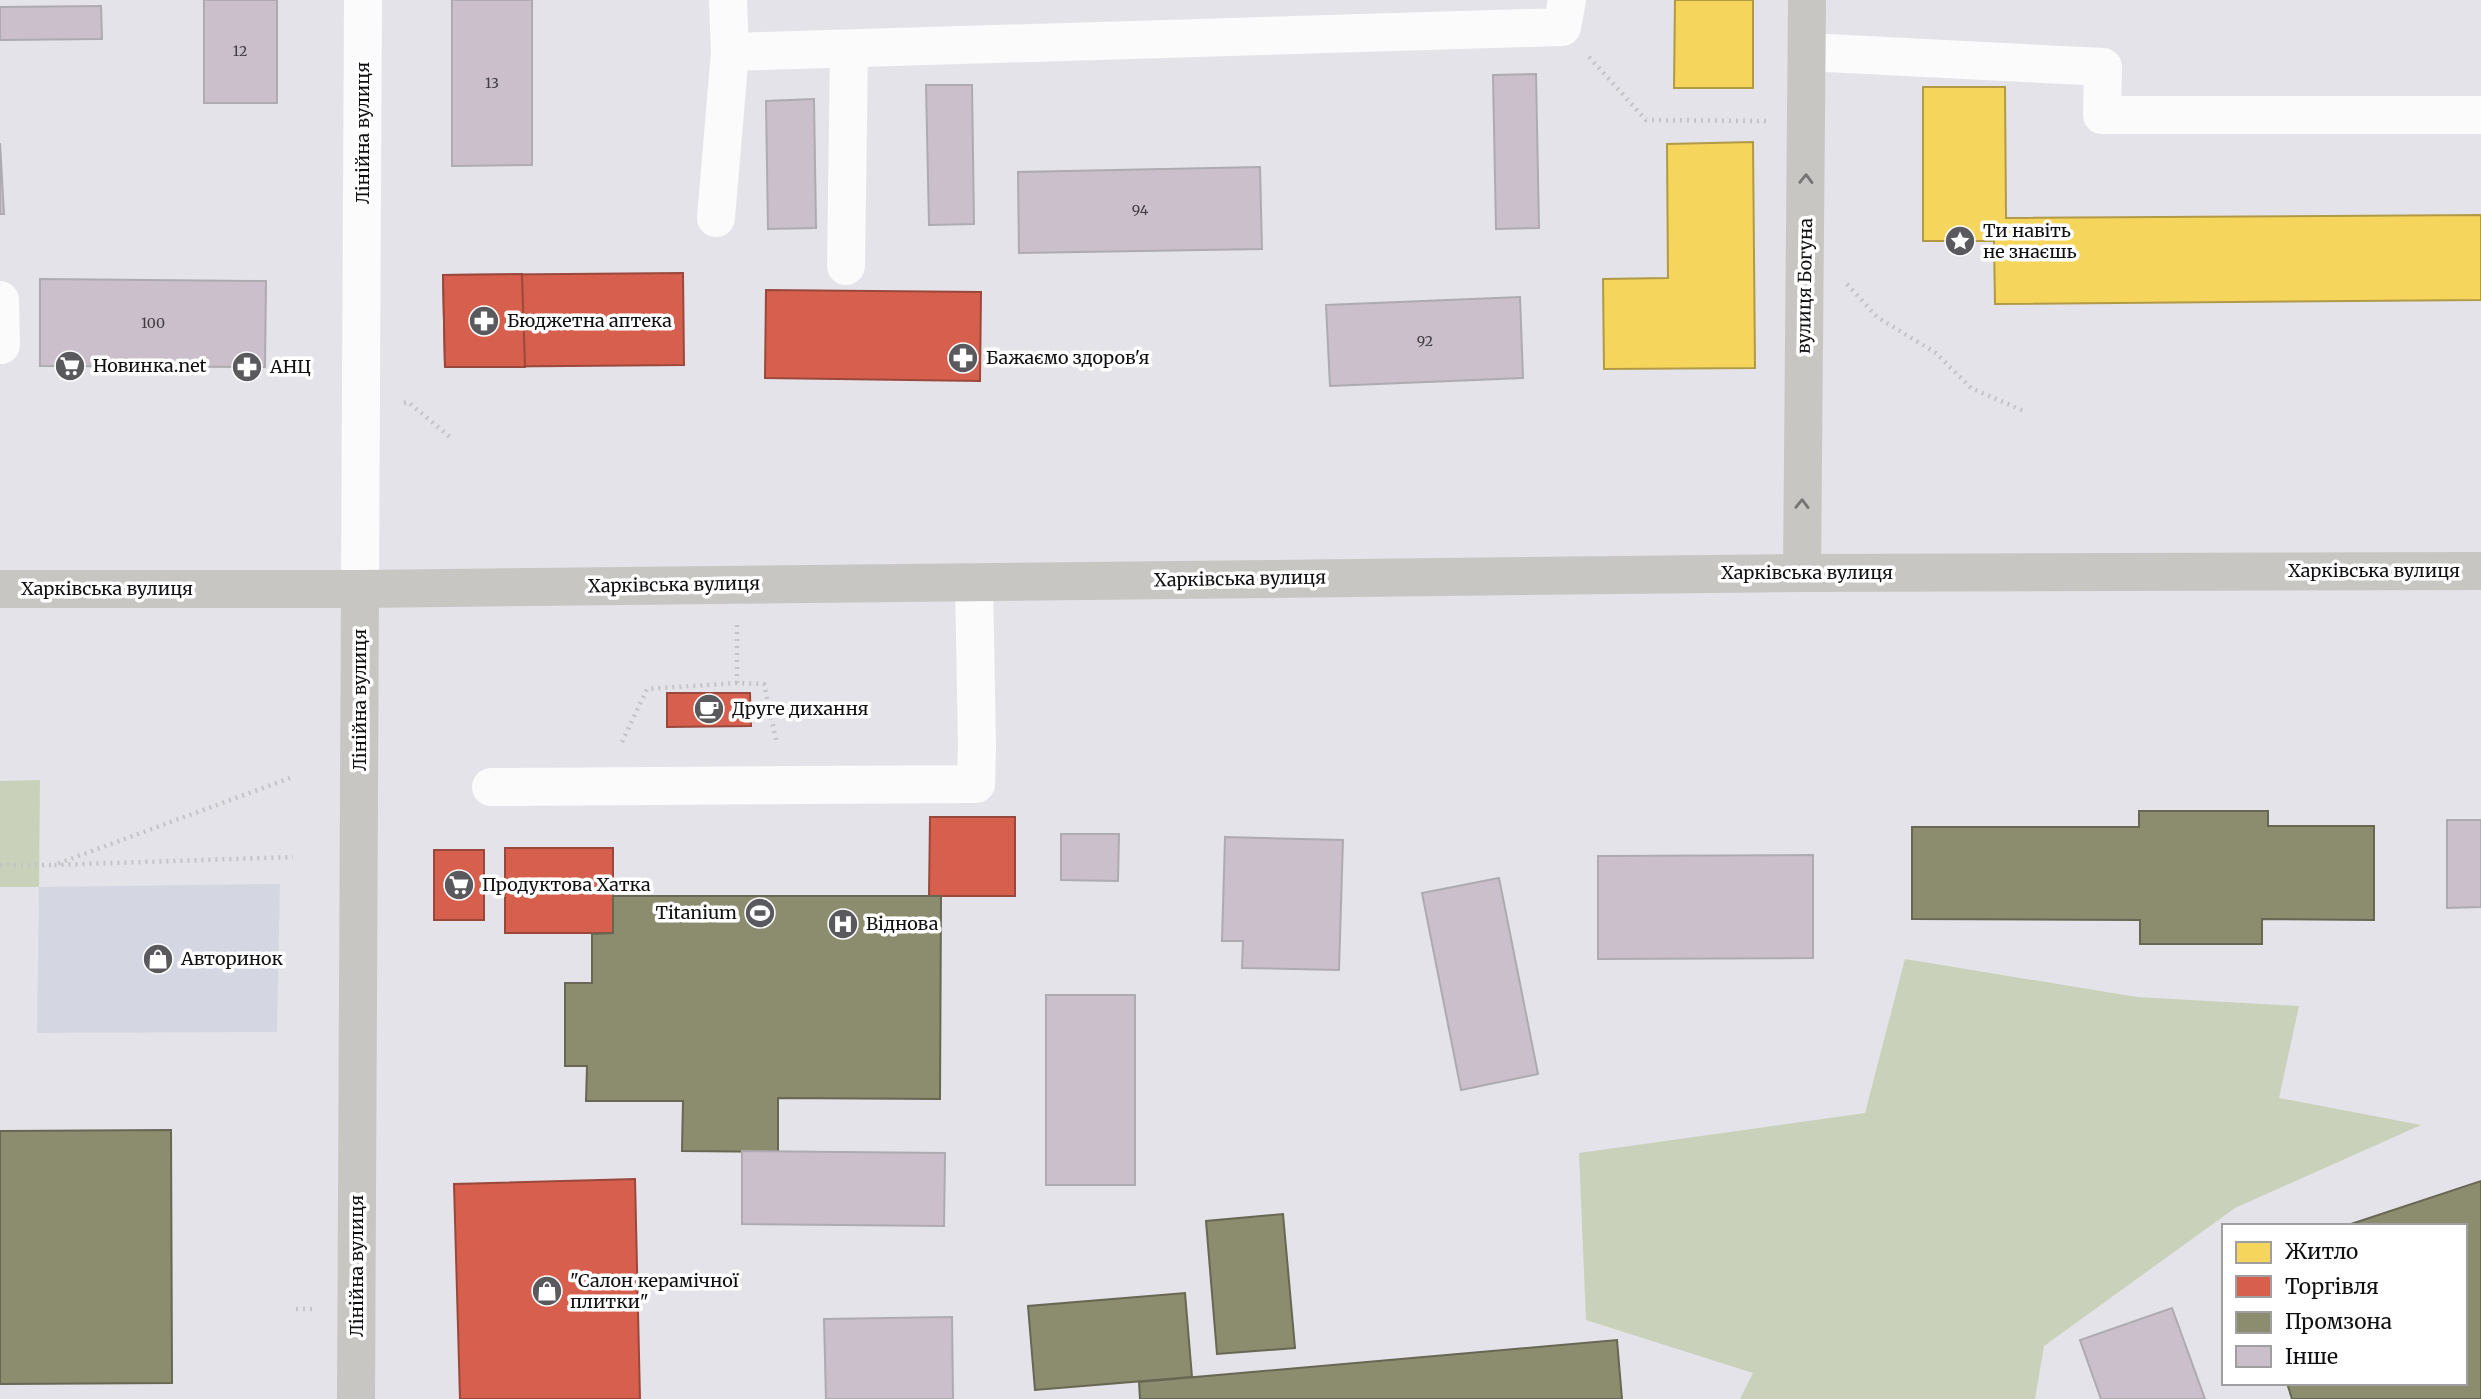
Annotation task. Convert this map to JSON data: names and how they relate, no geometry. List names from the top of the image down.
{
  "streets": {
    "main road": ["Лінійна вулиця", "вулиця Богуна", "Харківська вулиця"]
  },
  "crossings": [
    ["Лінійна вулиця", "Харківська вулиця"],
    ["вулиця Богуна", "Харківська вулиця"]
  ],
  "one_way": ["вулиця Богуна"],
  "places": {
    "place": ["Ти навіть не знаєшь"],
    "pharmacy": ["Бюджетна аптека", "Бажаємо здоров'я", "АНЦ"],
    "supermarket": ["Новинка.net", "Продуктова Хатка"],
    "cafe": ["Друге дихання"],
    "sports": ["Titanium"],
    "hospital": ["Віднова"],
    "shop": ["Авторинок", "\"Салон керамічної плитки\""]
  },
  "house_numbers": [
    "12",
    "13",
    "94",
    "100",
    "92"
  ],
  "legend": [
    "Житло",
    "Торгівля",
    "Промзона",
    "Інше"
  ]
}
